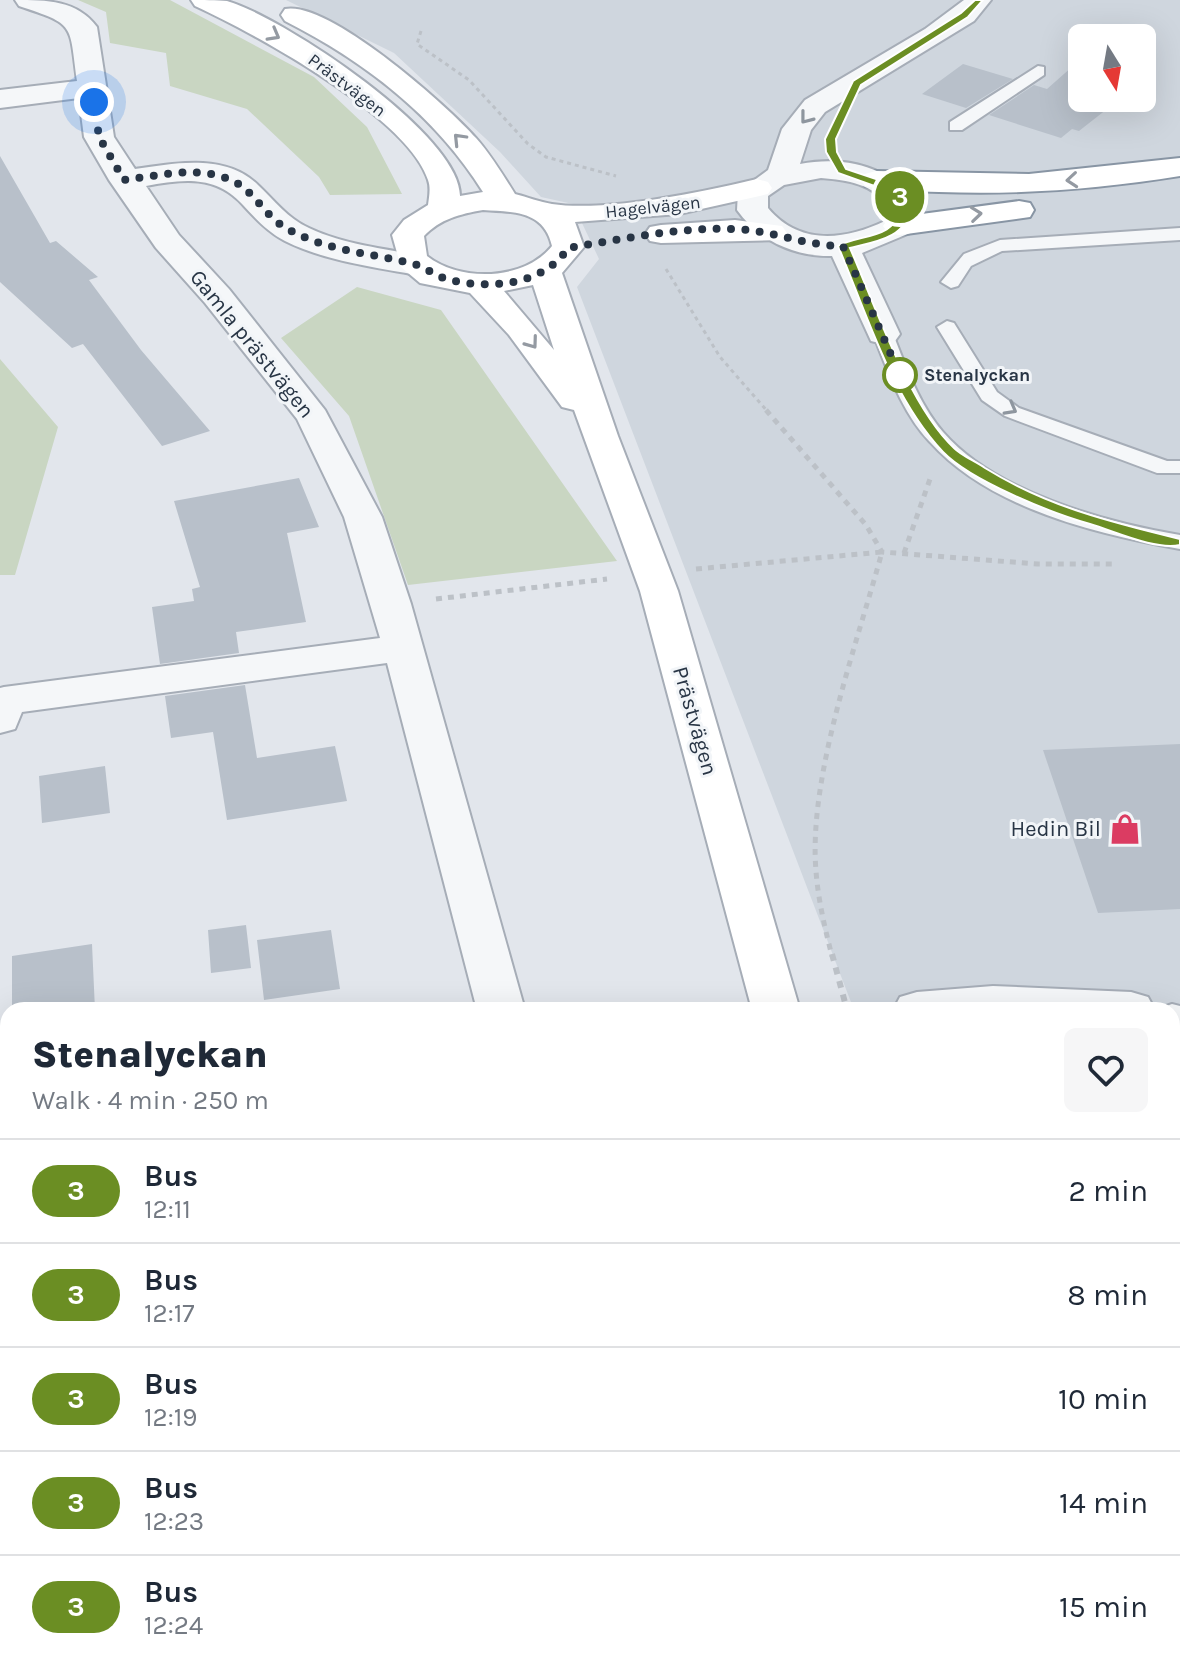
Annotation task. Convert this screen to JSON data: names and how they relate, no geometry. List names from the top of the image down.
{
  "streets": {
    "main road": ["Prästvägen", "Hagelvägen"],
    "street": ["Gamla prästvägen"]
  },
  "crossings": [
    ["Prästvägen", "Hagelvägen"]
  ],
  "places": {
    "other": ["Stenalyckan"],
    "shop": ["Hedin Bil"]
  },
  "lines": ["bus line 3"],
  "north": "bottom",
  "page": {
    "on_map": "3",
    "heading": ["Stenalyckan", "Walk · 4 min · 250 m"],
    "list": [
      {
        "mark": "3",
        "name": "Bus",
        "note": "12:11",
        "value": "2 min"
      },
      {
        "mark": "3",
        "name": "Bus",
        "note": "12:17",
        "value": "8 min"
      },
      {
        "mark": "3",
        "name": "Bus",
        "note": "12:19",
        "value": "10 min"
      },
      {
        "mark": "3",
        "name": "Bus",
        "note": "12:23",
        "value": "14 min"
      },
      {
        "mark": "3",
        "name": "Bus",
        "note": "12:24",
        "value": "15 min"
      }
    ]
  }
}
